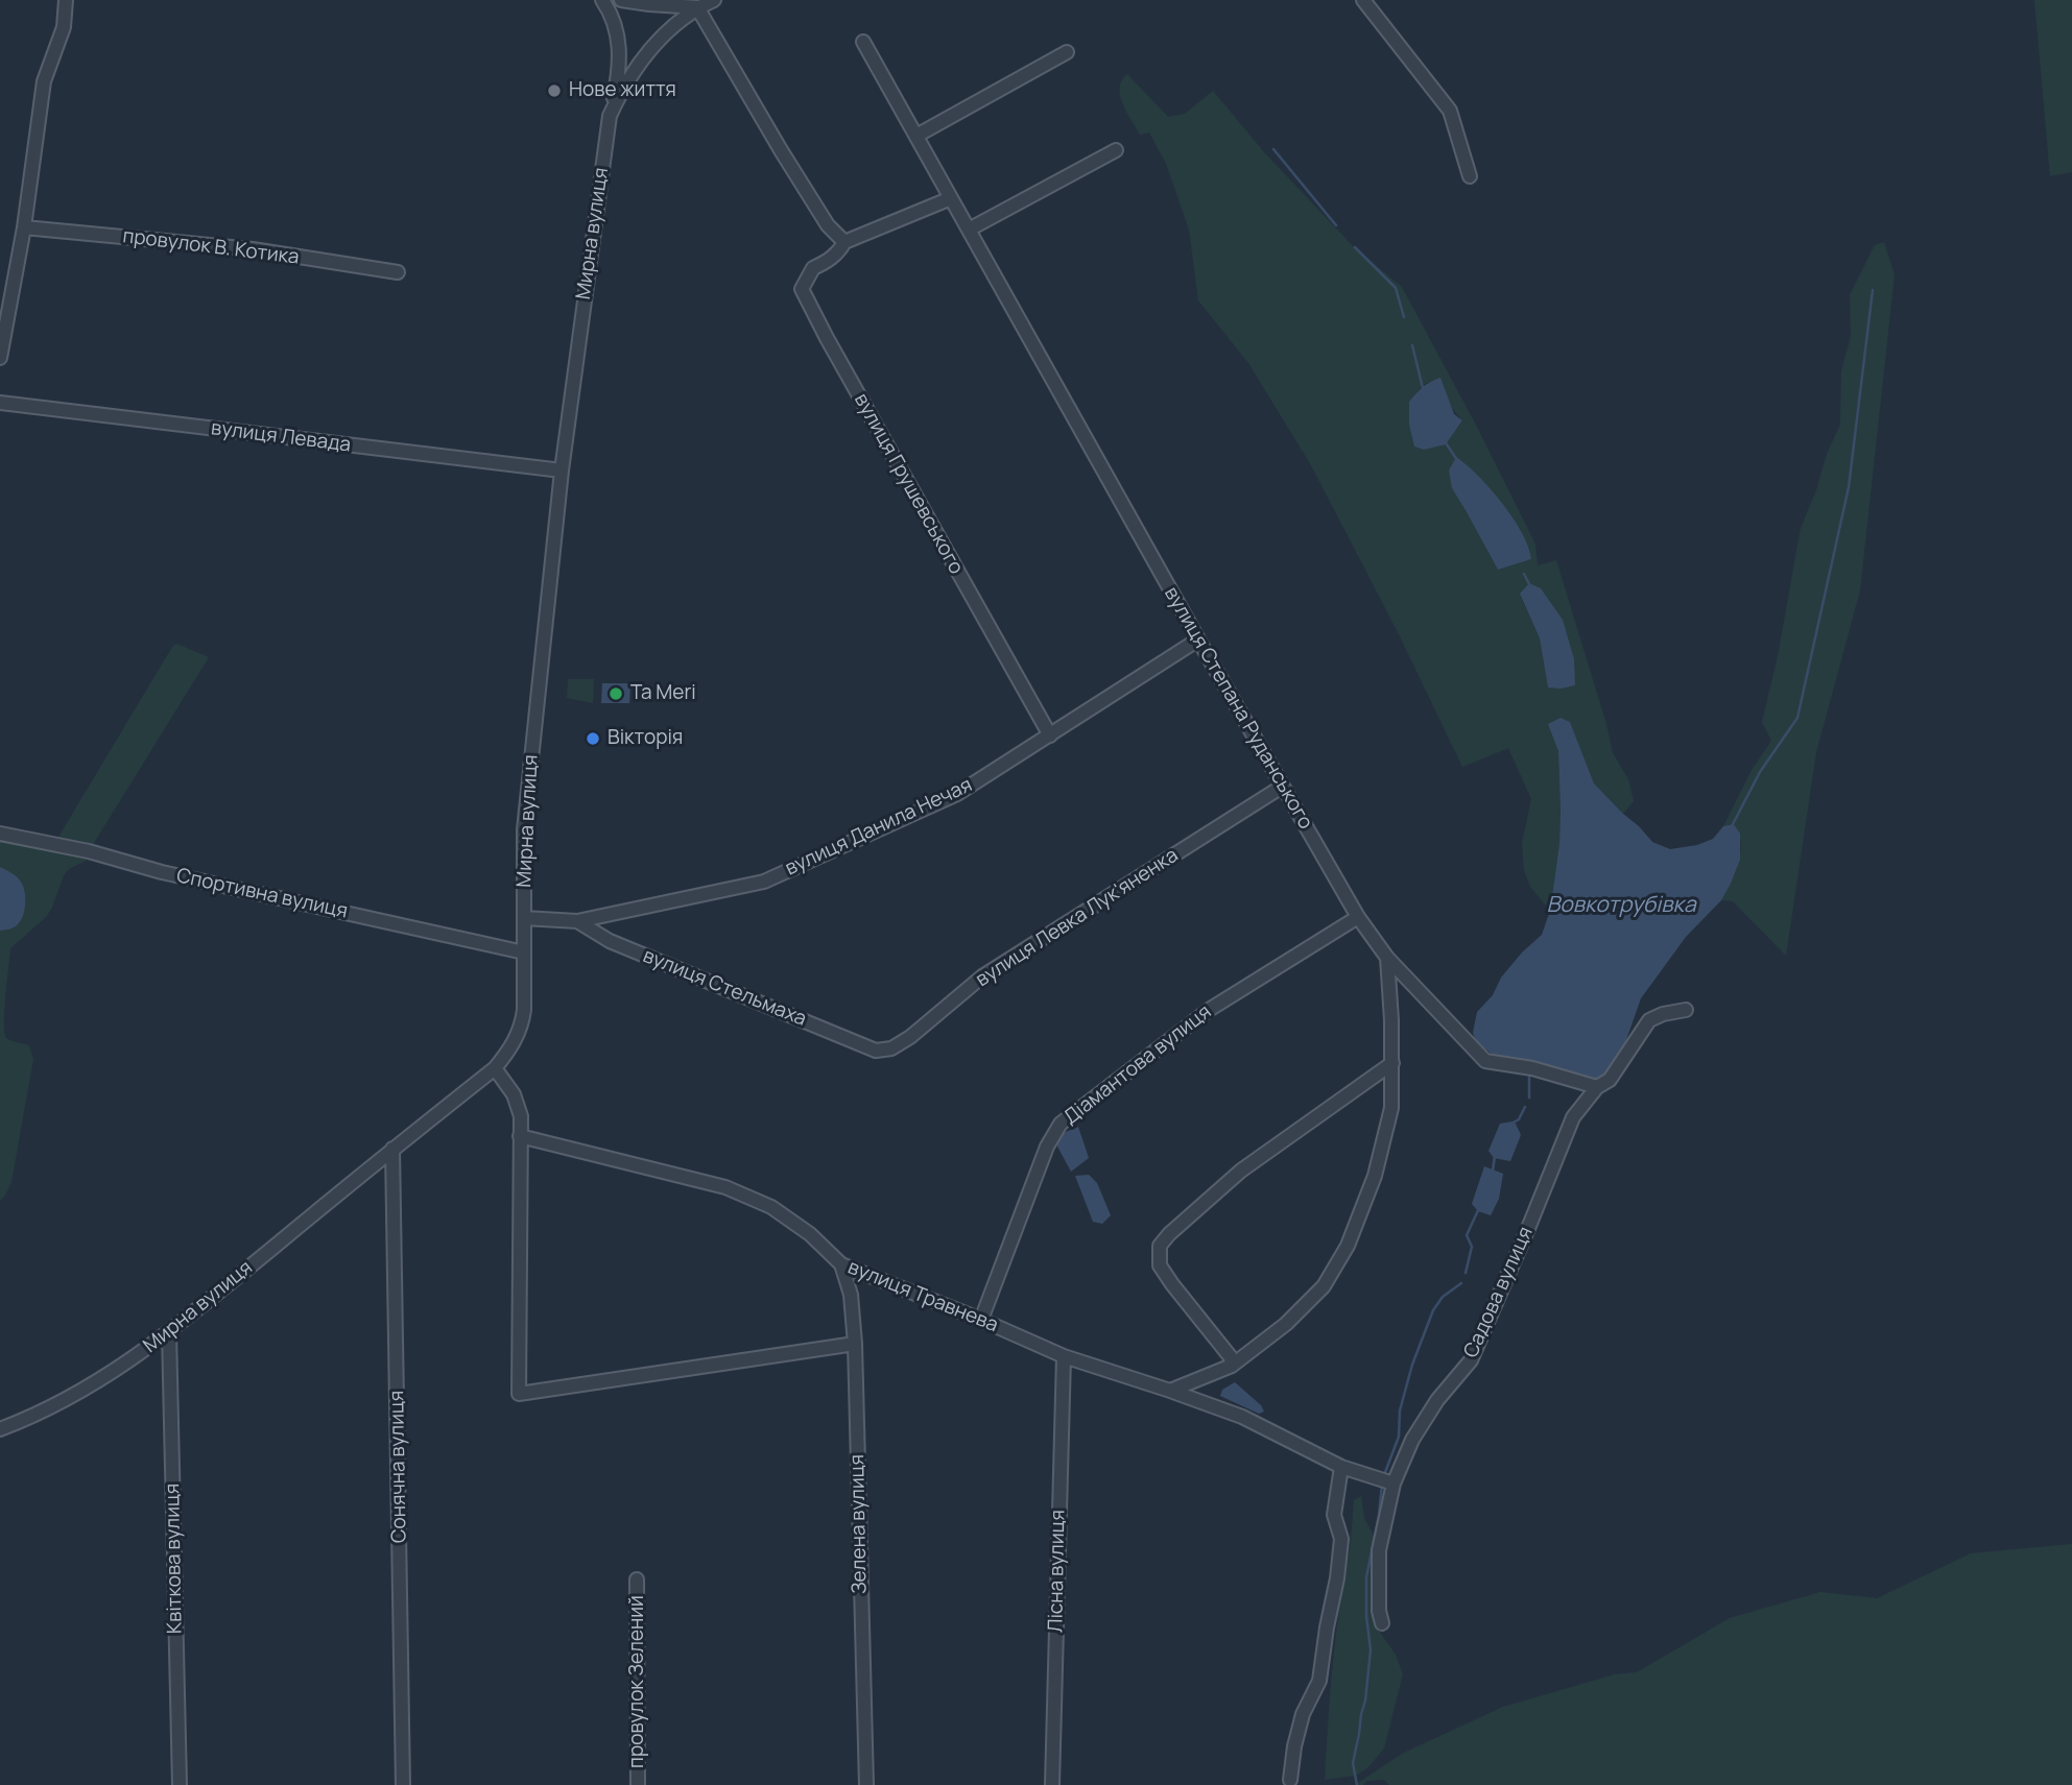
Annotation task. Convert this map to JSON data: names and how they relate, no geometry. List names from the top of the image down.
{
  "streets": {
    "street": [
      "Мирна вулиця",
      "провулок В. Котика",
      "вулиця Левада",
      "вулиця Грушевського",
      "вулиця Степана Руданського",
      "вулиця Данила Нечая",
      "Спортивна вулиця",
      "вулиця Левка Лук'яненка",
      "вулиця Стельмаха",
      "Діамантова вулиця",
      "Садова вулиця",
      "вулиця Травнева",
      "Сонячна вулиця",
      "Зелена вулиця",
      "Квіткова вулиця",
      "Лісна вулиця",
      "провулок Зелений"
    ]
  },
  "crossings": [
    ["Мирна вулиця", "вулиця Левада"],
    ["Мирна вулиця", "вулиця Данила Нечая"],
    ["Мирна вулиця", "Спортивна вулиця"],
    ["Мирна вулиця", "Сонячна вулиця"],
    ["Мирна вулиця", "Квіткова вулиця"],
    ["вулиця Грушевського", "вулиця Степана Руданського"],
    ["вулиця Грушевського", "вулиця Данила Нечая"],
    ["вулиця Степана Руданського", "вулиця Данила Нечая"],
    ["вулиця Степана Руданського", "вулиця Левка Лук'яненка"],
    ["вулиця Степана Руданського", "Діамантова вулиця"],
    ["вулиця Степана Руданського", "Садова вулиця"],
    ["вулиця Данила Нечая", "вулиця Стельмаха"],
    ["вулиця Левка Лук'яненка", "вулиця Стельмаха"],
    ["Діамантова вулиця", "вулиця Травнева"],
    ["Садова вулиця", "вулиця Травнева"],
    ["вулиця Травнева", "Зелена вулиця"],
    ["вулиця Травнева", "Лісна вулиця"]
  ],
  "water": ["Вовкотрубівка"],
  "places": ["Нове життя", "Ta Meri", "Вікторія"]
}
